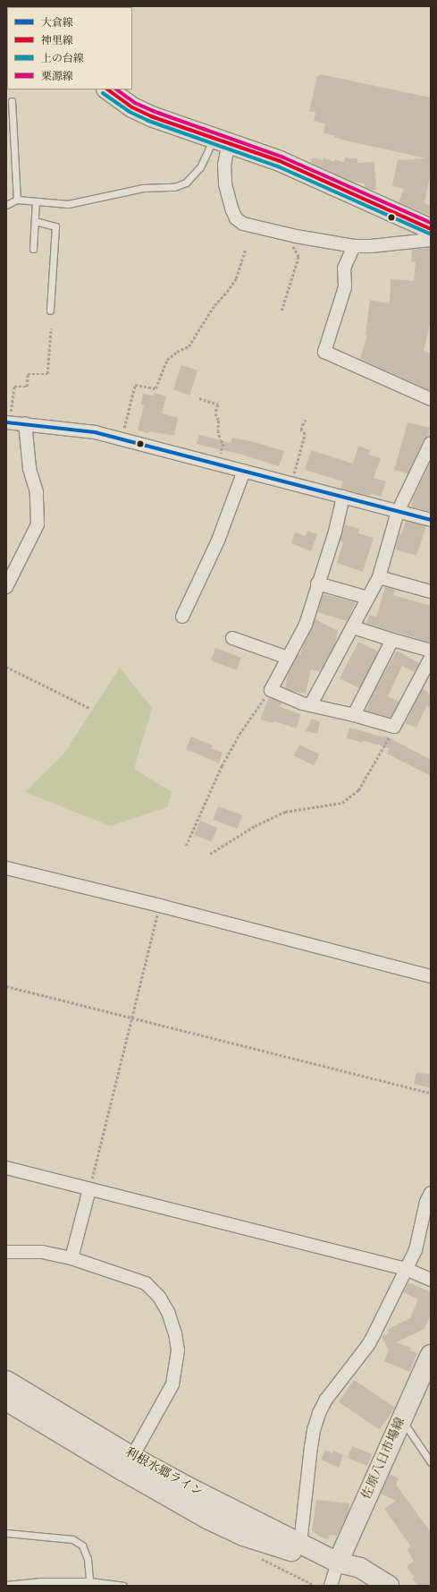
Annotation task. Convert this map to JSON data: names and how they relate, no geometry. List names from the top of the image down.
{
  "streets": {
    "main road": ["佐原八日市場線", "利根水郷ライン"]
  },
  "crossings": [
    ["佐原八日市場線", "利根水郷ライン"]
  ],
  "lines": [
    "transit line 神里線",
    "transit line 栗源線",
    "transit line 上の台線",
    "transit line 大倉線"
  ],
  "legend": [
    "大倉線",
    "神里線",
    "上の台線",
    "栗源線"
  ]
}
